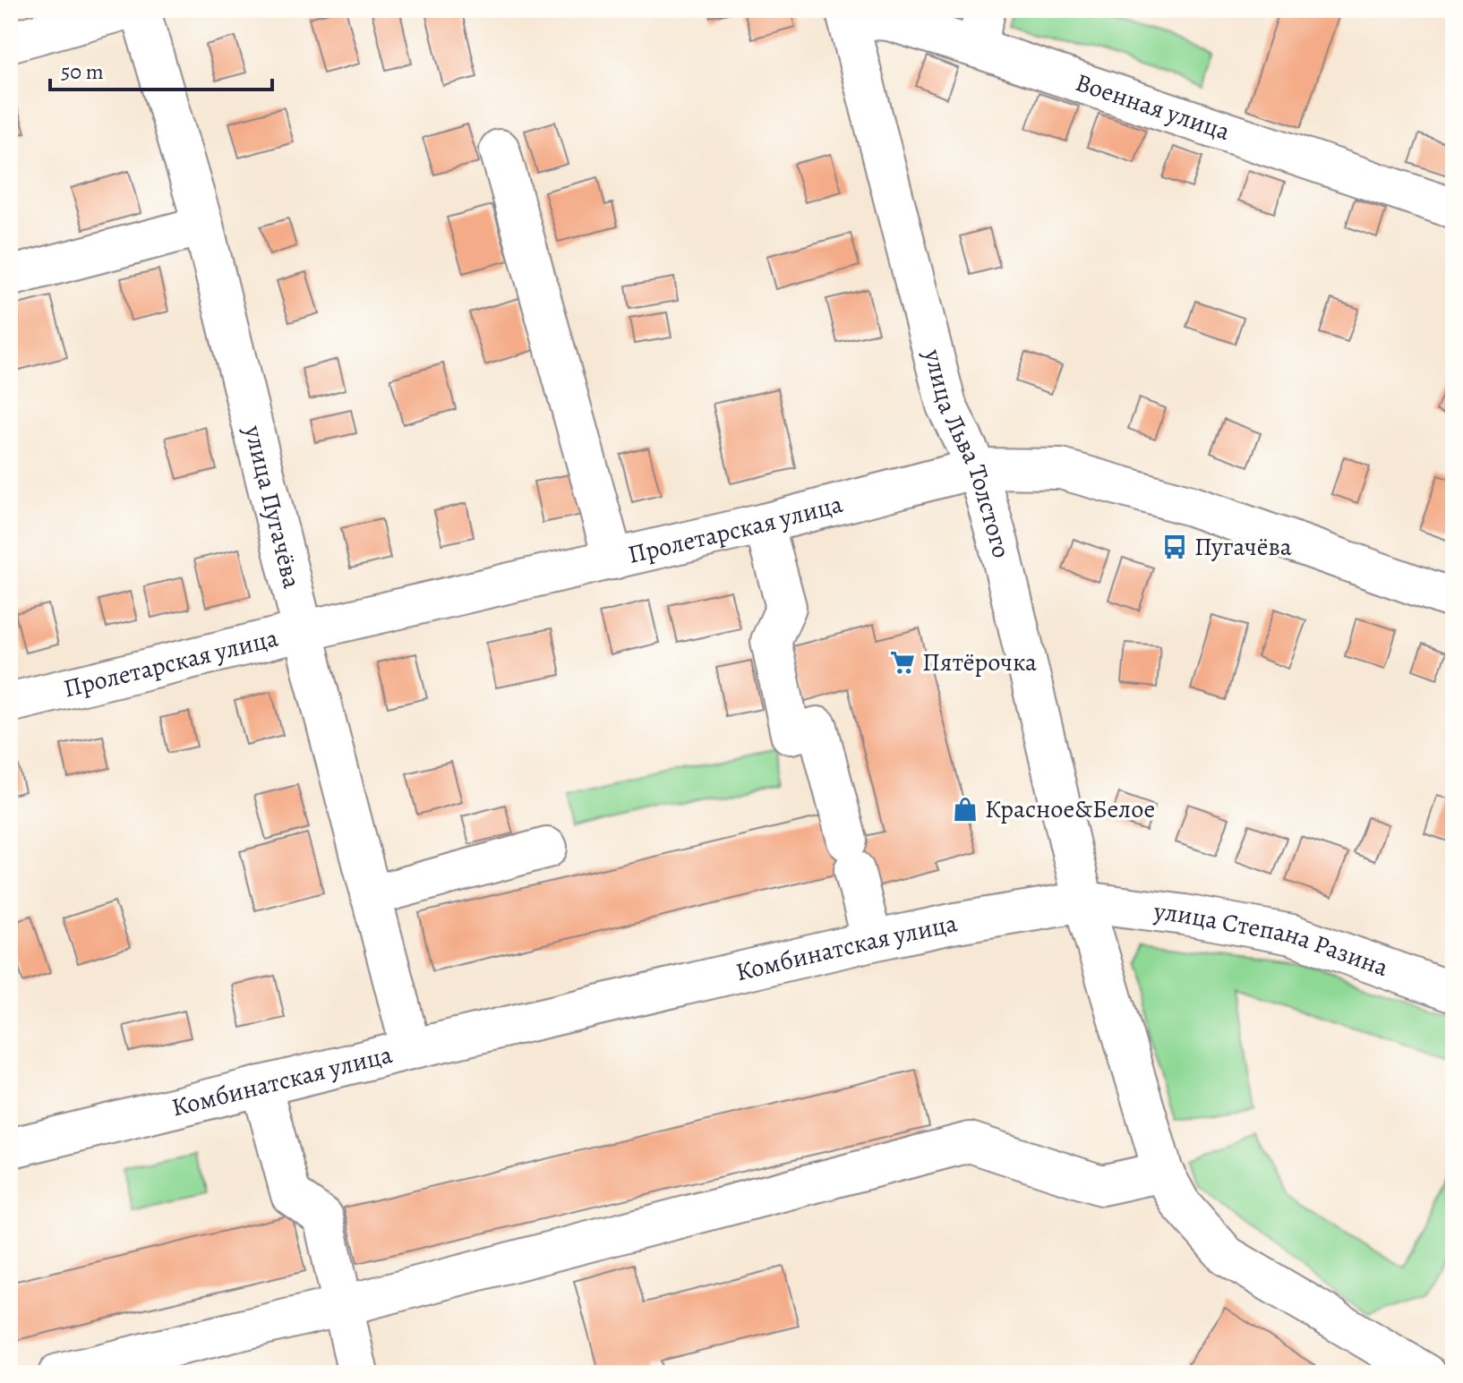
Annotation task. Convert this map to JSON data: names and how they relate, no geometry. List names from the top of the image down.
{
  "streets": {
    "street": [
      "Военная улица",
      "улица Льва Толстого",
      "улица Пугачёва",
      "Пролетарская улица",
      "улица Степана Разина",
      "Комбинатская улица"
    ]
  },
  "crossings": [
    ["Военная улица", "улица Льва Толстого"],
    ["улица Льва Толстого", "Пролетарская улица"],
    ["улица Льва Толстого", "улица Степана Разина"],
    ["улица Льва Толстого", "Комбинатская улица"],
    ["улица Пугачёва", "Пролетарская улица"],
    ["улица Пугачёва", "Комбинатская улица"],
    ["улица Степана Разина", "Комбинатская улица"]
  ],
  "places": {
    "bus stop": ["Пугачёва"],
    "supermarket": ["Пятёрочка"],
    "shop": ["Красное&Белое"]
  },
  "scale_bar": "50 m"
}
